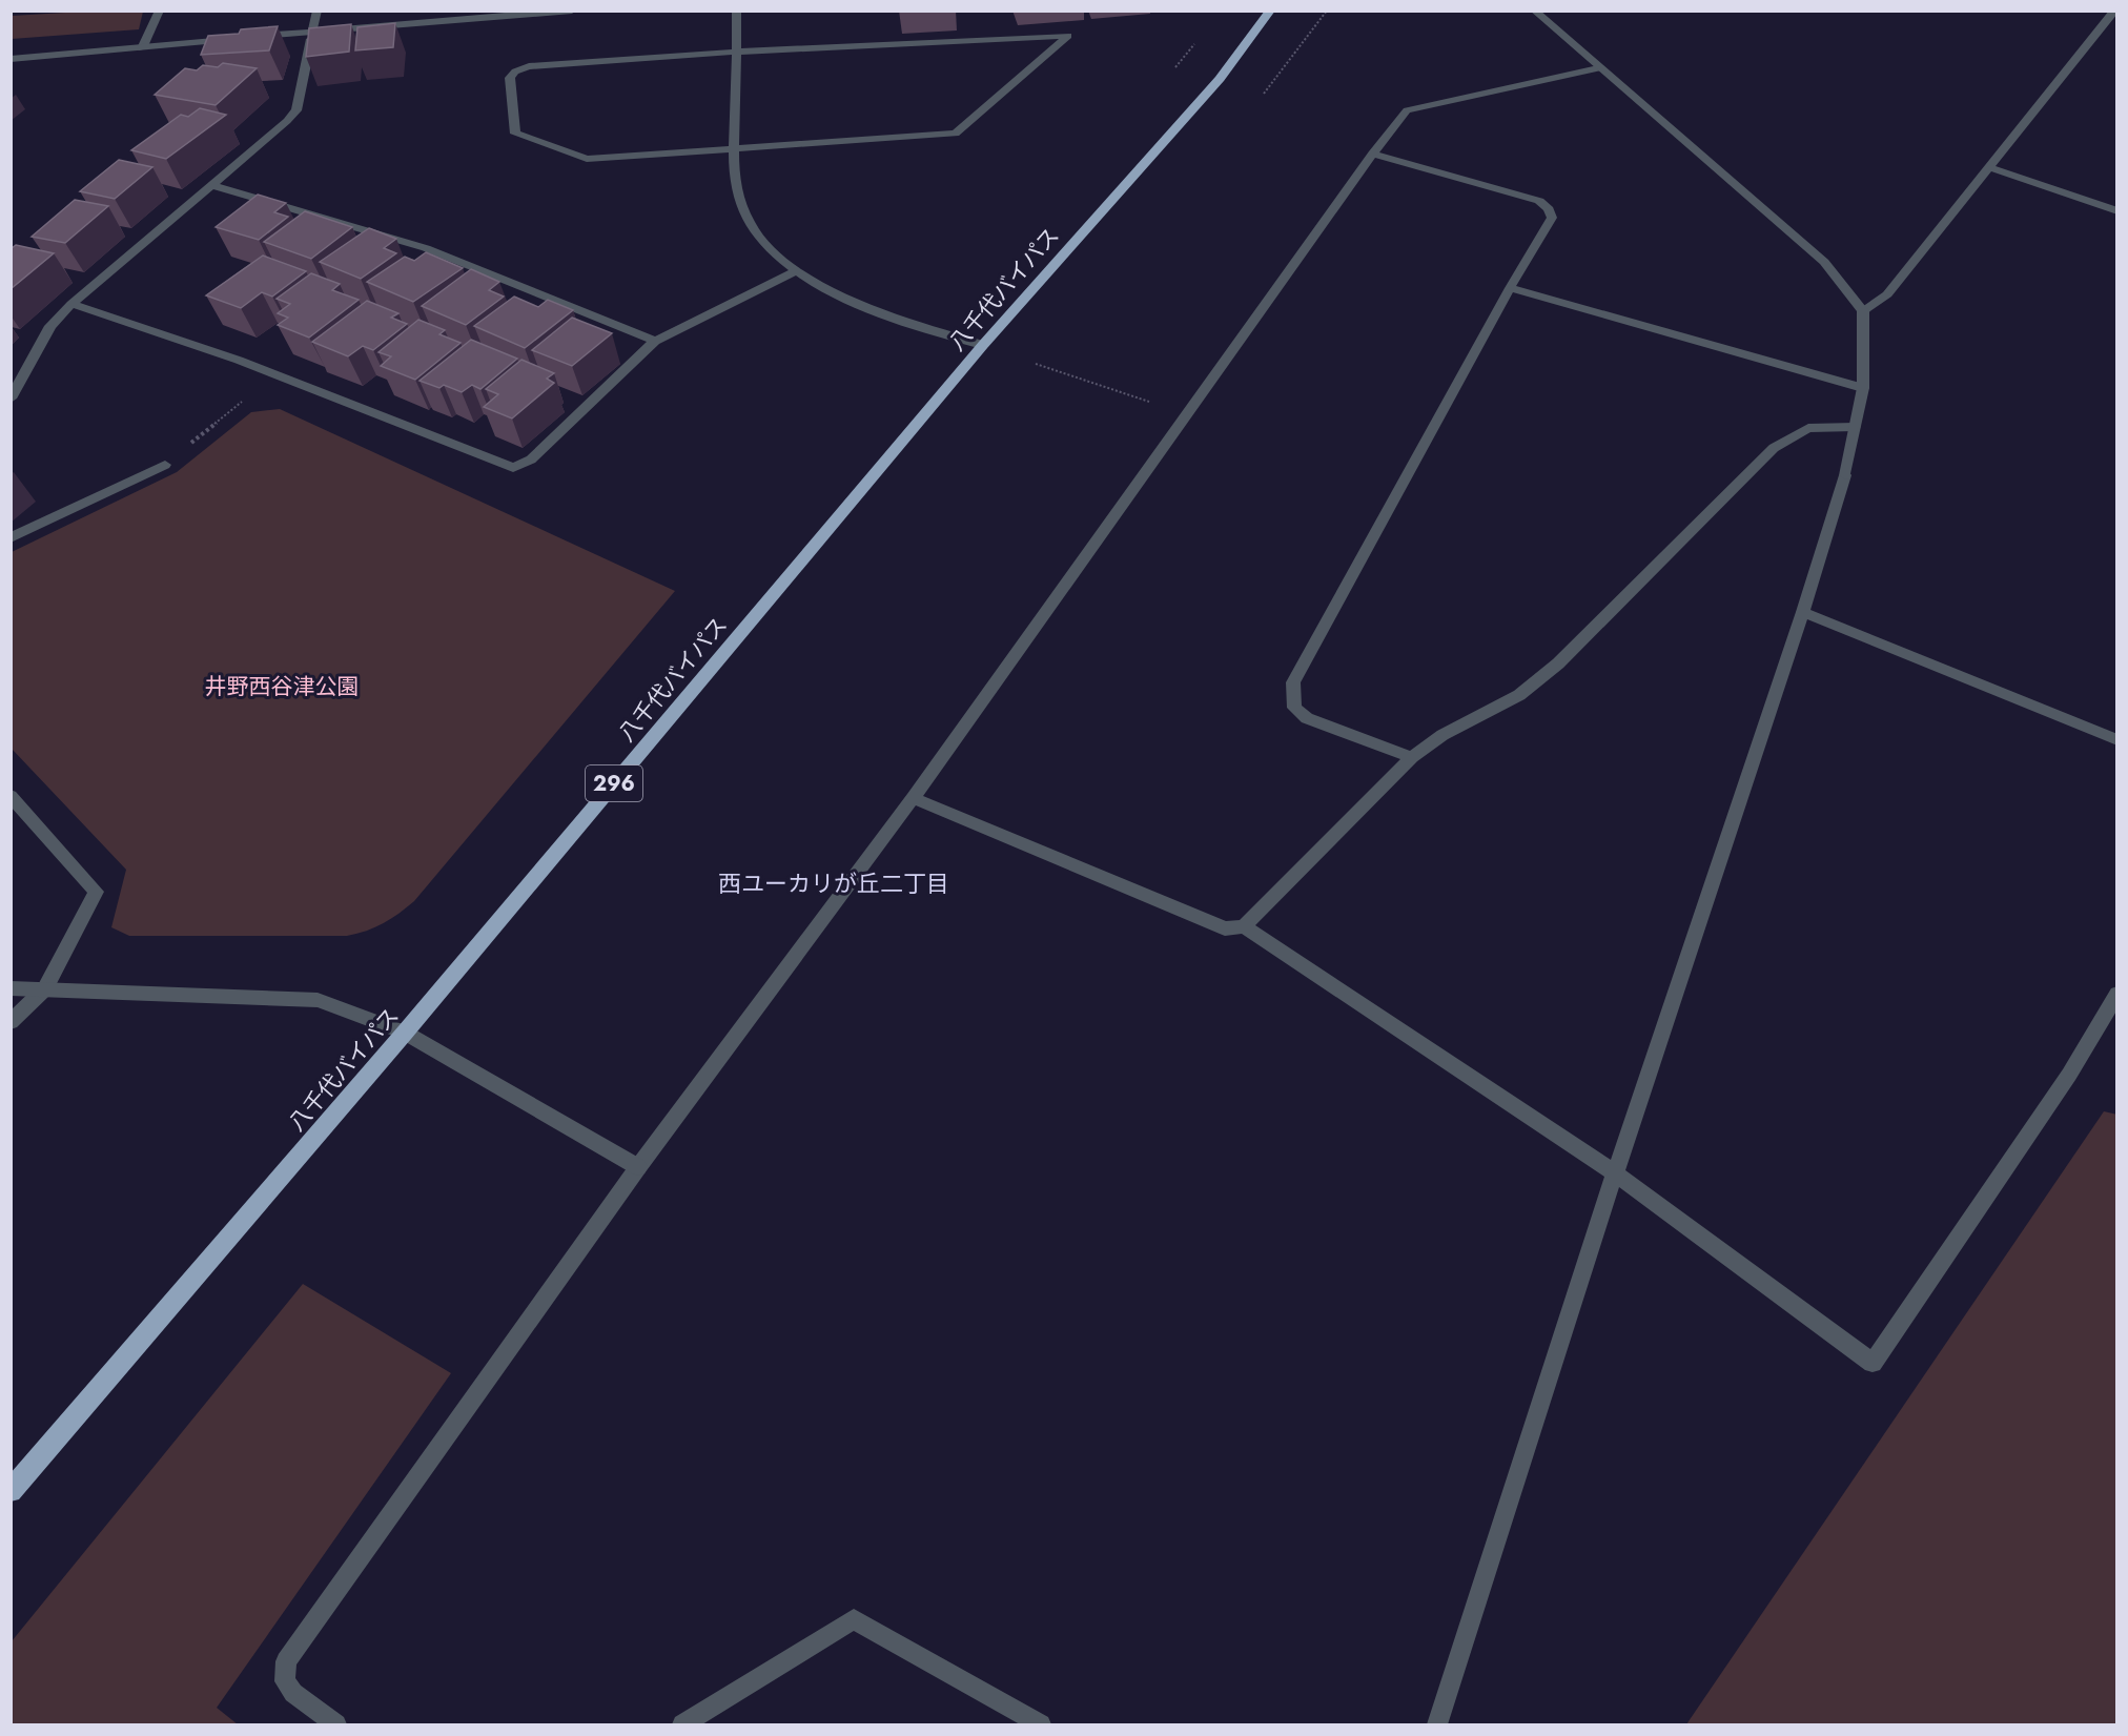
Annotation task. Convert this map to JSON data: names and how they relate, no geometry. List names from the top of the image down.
{
  "streets": {
    "highway": ["八千代バイパス", "296"]
  },
  "districts": ["西ユーカリが丘二丁目"],
  "parks": ["井野西谷津公園"]
}
